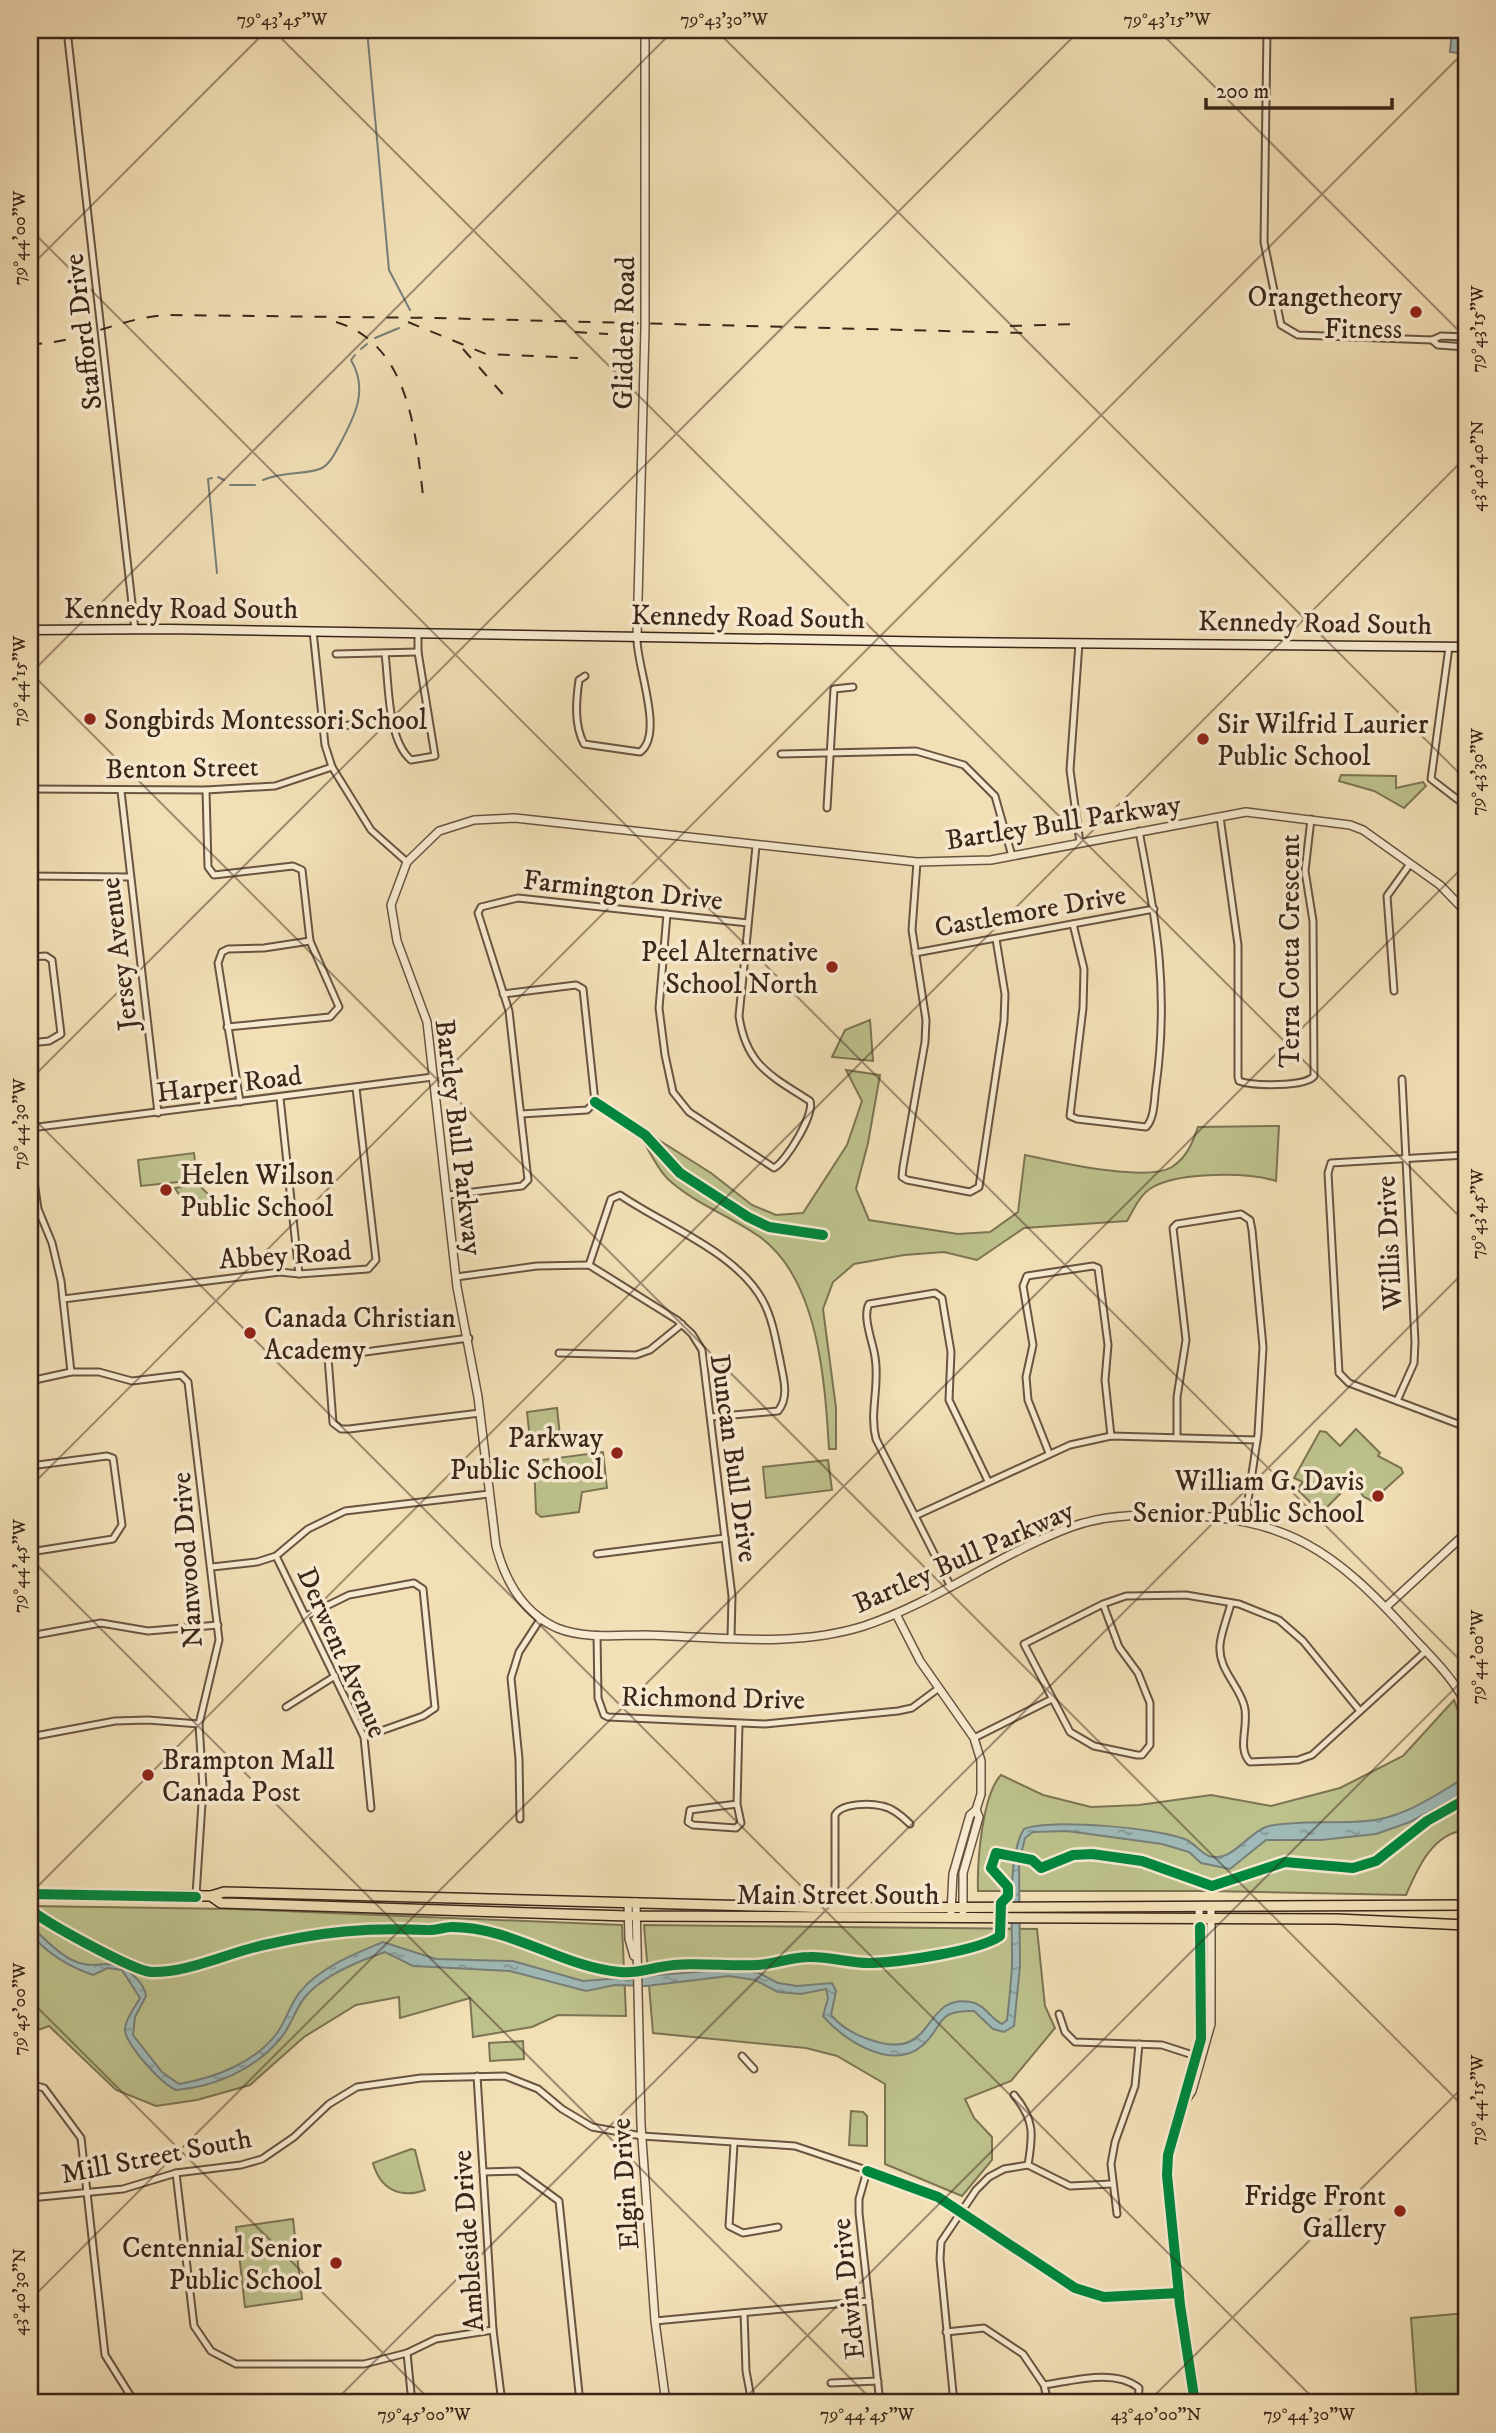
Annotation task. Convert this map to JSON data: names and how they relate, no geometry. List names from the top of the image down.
{
  "streets": {
    "main road": ["Kennedy Road South", "Main Street South"],
    "street": [
      "Stafford Drive",
      "Glidden Road",
      "Benton Street",
      "Bartley Bull Parkway",
      "Farmington Drive",
      "Castlemore Drive",
      "Terra Cotta Crescent",
      "Jersey Avenue",
      "Harper Road",
      "Willis Drive",
      "Abbey Road",
      "Duncan Bull Drive",
      "Nanwood Drive",
      "Derwent Avenue",
      "Richmond Drive",
      "Mill Street South",
      "Elgin Drive",
      "Ambleside Drive",
      "Edwin Drive"
    ]
  },
  "crossings": [
    ["Stafford Drive", "Kennedy Road South"],
    ["Glidden Road", "Kennedy Road South"],
    ["Benton Street", "Jersey Avenue"],
    ["Bartley Bull Parkway", "Farmington Drive"],
    ["Bartley Bull Parkway", "Terra Cotta Crescent"],
    ["Bartley Bull Parkway", "Harper Road"],
    ["Bartley Bull Parkway", "Duncan Bull Drive"],
    ["Bartley Bull Parkway", "Richmond Drive"],
    ["Jersey Avenue", "Harper Road"],
    ["Harper Road", "Abbey Road"],
    ["Nanwood Drive", "Main Street South"],
    ["Main Street South", "Elgin Drive"],
    ["Mill Street South", "Elgin Drive"],
    ["Mill Street South", "Ambleside Drive"],
    ["Mill Street South", "Edwin Drive"]
  ],
  "places": [
    "Orangetheory Fitness",
    "Songbirds Montessori School",
    "Sir Wilfrid Laurier Public School",
    "Peel Alternative School North",
    "Helen Wilson Public School",
    "Canada Christian Academy",
    "Parkway Public School",
    "William G. Davis Senior Public School",
    "Brampton Mall Canada P0st",
    "Fridge Front Gallery",
    "Centennial Senior Public School"
  ],
  "scale_bar": "200 m",
  "coordinates": [
    "79°43'45\"W",
    "79°43'30\"W",
    "79°43'15\"W",
    "79°44'00\"W",
    "43°40'40\"N",
    "79°44'15\"W",
    "79°44'30\"W",
    "79°44'45\"W",
    "79°45'00\"W",
    "43°40'30\"N",
    "43°40'00\"N"
  ]
}
